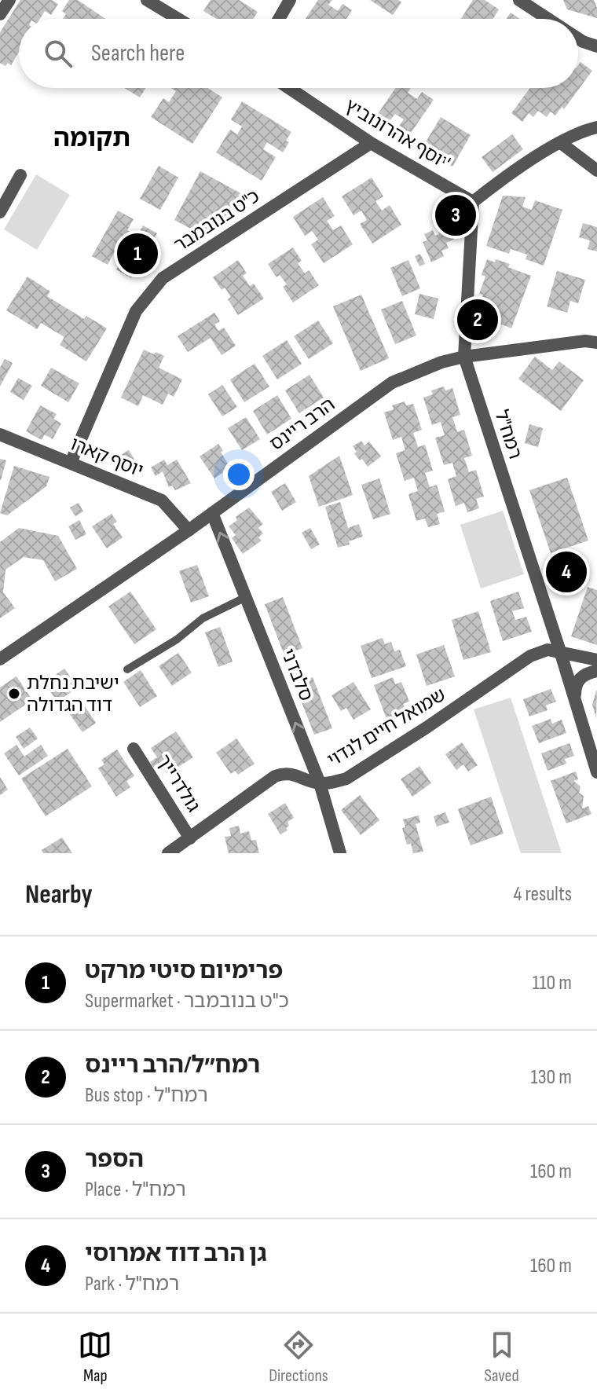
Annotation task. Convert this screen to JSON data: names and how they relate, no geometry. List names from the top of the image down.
{
  "streets": {
    "street": [
      "יוסף אהרונוביץ'",
      "כ\"ט בנובמבר",
      "הרב ריינס",
      "רמח\"ל",
      "יוסף קארו",
      "סלבדני",
      "שמואל חיים לנדוי",
      "גולדרייך"
    ]
  },
  "crossings": [
    ["יוסף אהרונוביץ'", "כ\"ט בנובמבר"],
    ["יוסף אהרונוביץ'", "רמח\"ל"],
    ["כ\"ט בנובמבר", "יוסף קארו"],
    ["הרב ריינס", "רמח\"ל"],
    ["הרב ריינס", "יוסף קארו"],
    ["הרב ריינס", "סלבדני"],
    ["רמח\"ל", "שמואל חיים לנדוי"],
    ["סלבדני", "שמואל חיים לנדוי"],
    ["שמואל חיים לנדוי", "גולדרייך"]
  ],
  "one_way": ["סלבדני"],
  "districts": ["תקומה"],
  "places": ["ישיבת נחלת דוד הגדולה"],
  "page": {
    "search": "Search here",
    "pins": [
      "3",
      "1",
      "2",
      "4"
    ],
    "heading": ["Nearby", "4 results"],
    "list": [
      {
        "mark": "1",
        "name": "פרימיום סיטי מרקט",
        "note": "Supermarket · כ\"ט בנובמבר",
        "value": "110 m"
      },
      {
        "mark": "2",
        "name": "רמח״ל/הרב ריינס",
        "note": "Bus stop · רמח\"ל",
        "value": "130 m"
      },
      {
        "mark": "3",
        "name": "הספר",
        "note": "Place · רמח\"ל",
        "value": "160 m"
      },
      {
        "mark": "4",
        "name": "גן הרב דוד אמרוסי",
        "note": "Park · רמח\"ל",
        "value": "160 m"
      }
    ],
    "nav": ["Map", "Directions", "Saved"]
  }
}
